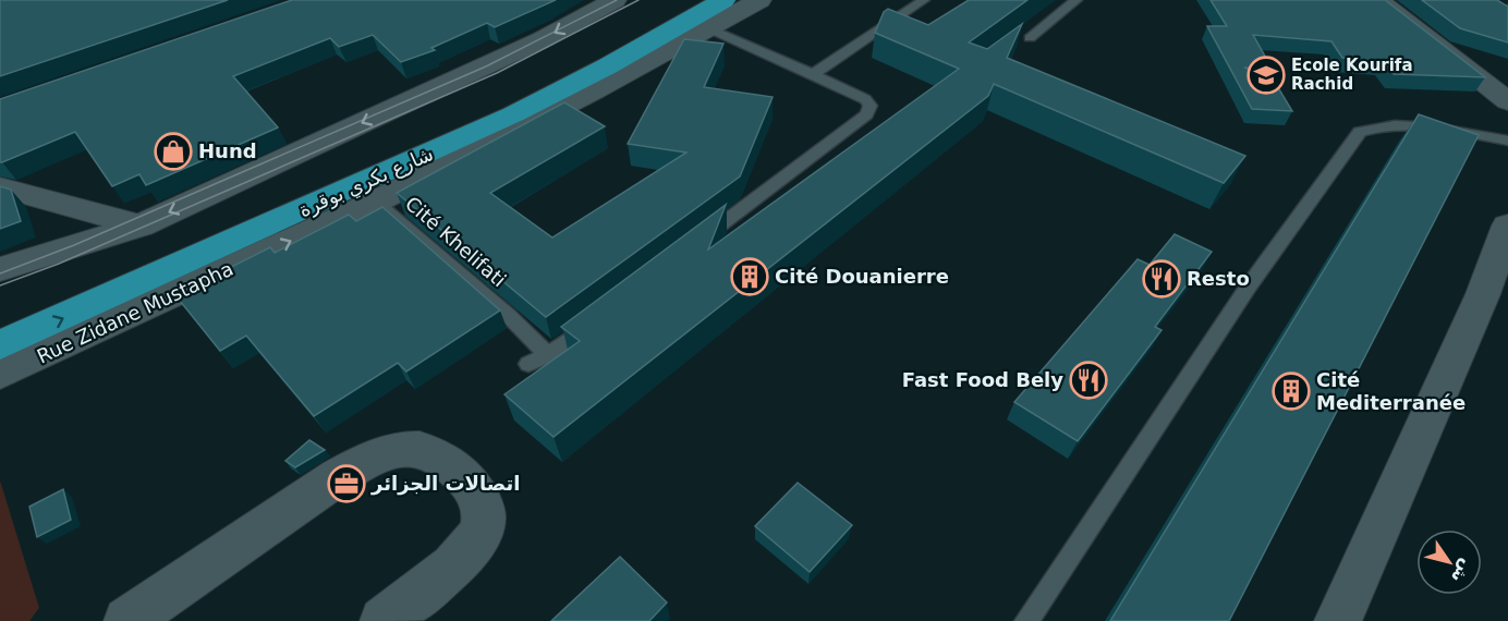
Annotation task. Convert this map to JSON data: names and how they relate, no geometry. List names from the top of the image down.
{
  "streets": {
    "highway": ["شارع بكري بوقرة"],
    "street": ["Rue Zidane Mustapha"],
    "lane": ["Cité Khelifati"]
  },
  "crossings": [
    ["Cité Khelifati", "Rue Zidane Mustapha"]
  ],
  "places": {
    "school or university": ["Ecole Kourifa Rachid"],
    "shop": ["Hund"],
    "building": ["Cité Douanierre", "Cité Mediterranée"],
    "restaurant": ["Resto", "Fast Food Bely"],
    "office": ["اتصالات الجزائر"]
  },
  "north": "bottom right"
}
